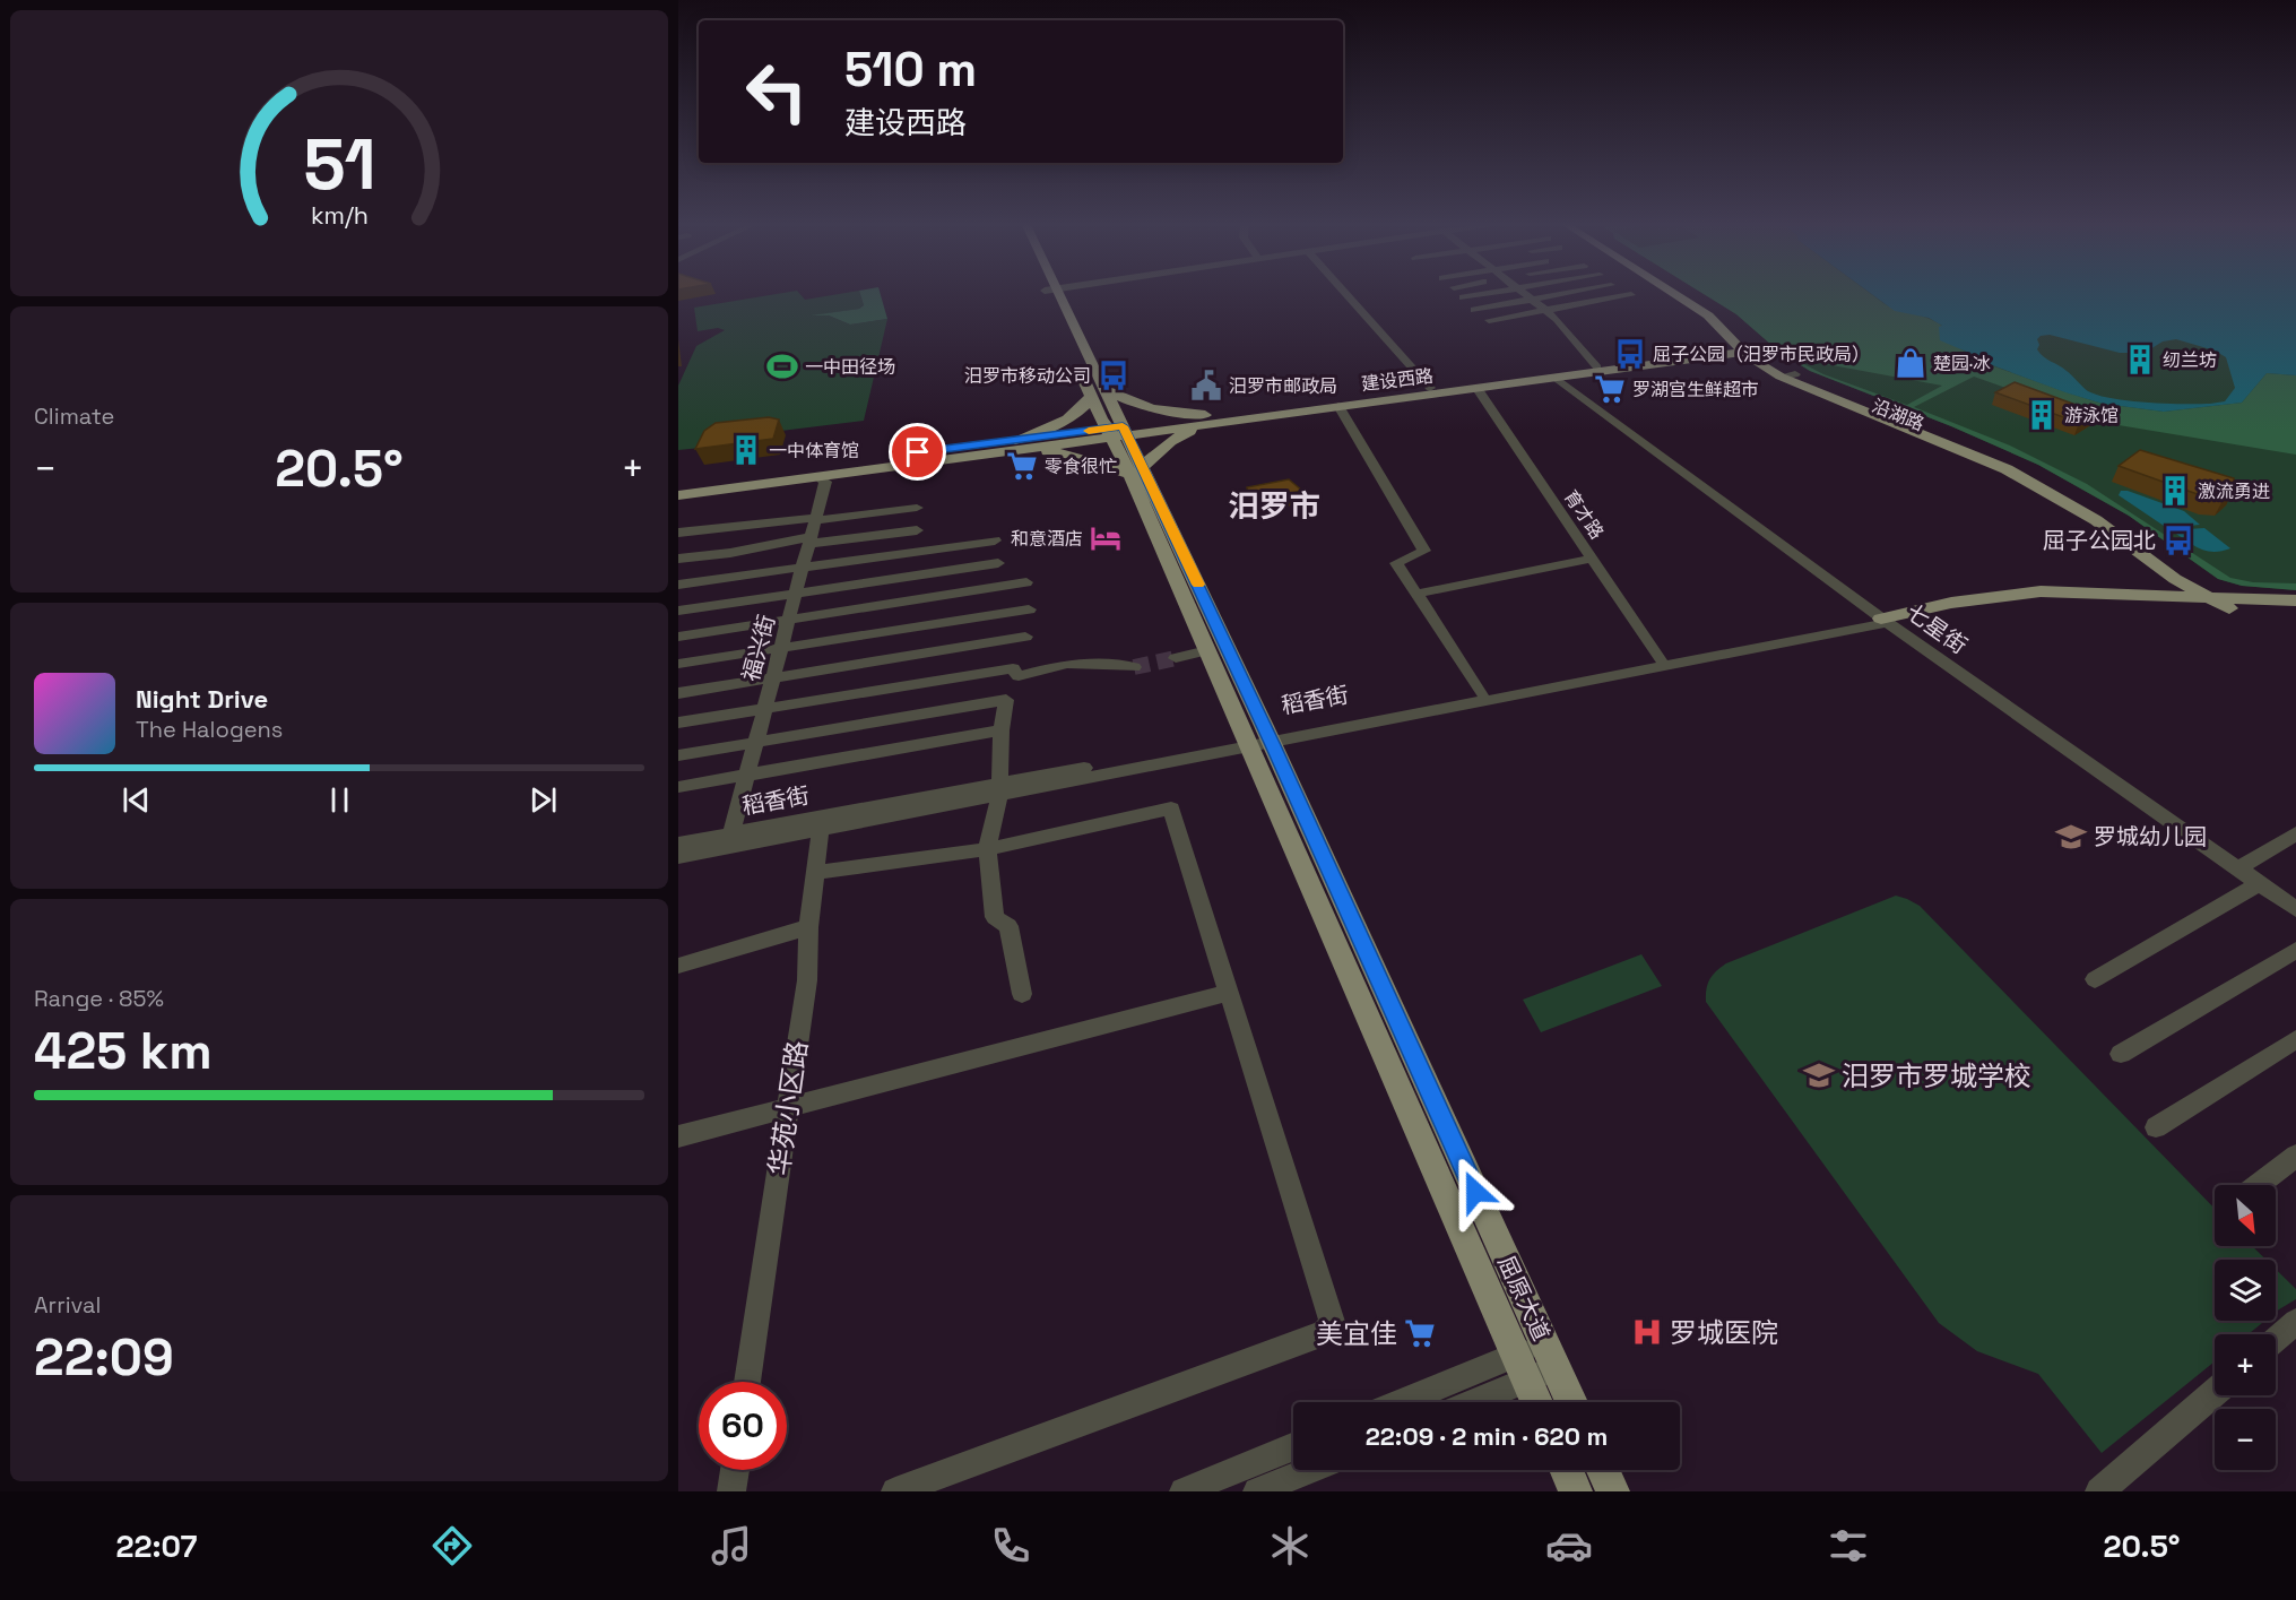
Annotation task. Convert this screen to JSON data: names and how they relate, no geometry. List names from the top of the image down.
{
  "streets": {
    "main road": ["建设西路", "沿湖路", "屈原大道"],
    "street": [
      "育才路",
      "七星街",
      "福兴街",
      "稻香街",
      "华苑小区路"
    ]
  },
  "crossings": [
    ["建设西路", "沿湖路"],
    ["建设西路", "育才路"],
    ["建设西路", "七星街"],
    ["建设西路", "福兴街"],
    ["建设西路", "屈原大道"],
    ["沿湖路", "七星街"],
    ["沿湖路", "稻香街"],
    ["育才路", "稻香街"],
    ["七星街", "稻香街"],
    ["福兴街", "稻香街"],
    ["稻香街", "华苑小区路"],
    ["稻香街", "屈原大道"]
  ],
  "districts": ["汨罗市"],
  "places": {
    "bus stop": ["屈子公园（汨罗市民政局）", "汨罗市移动公司", "屈子公园北"],
    "building": [
      "纫兰坊",
      "游泳馆",
      "一中体育馆",
      "激流勇进"
    ],
    "shop": ["楚园·冰"],
    "sports": ["一中田径场"],
    "public building": ["汨罗市邮政局"],
    "supermarket": ["罗湖宫生鲜超市", "零食很忙", "美宜佳"],
    "hotel": ["和意酒店"],
    "school or university": ["罗城幼儿园", "汨罗市罗城学校"],
    "hospital": ["罗城医院"]
  },
  "north": "bottom right",
  "page": {
    "turn": ["510 m", "建设西路"],
    "tile": [
      "Climate",
      ["Range · 85%", "425 km"],
      ["Arrival", "22:09"]
    ],
    "heat": ["−", "20.5°", "+"],
    "song": ["Night Drive", "The Halogens"],
    "map_buttons": ["+", "−"],
    "limit": "60",
    "trip": "22:09 · 2 min · 620 m",
    "tabs": ["22:07", "20.5°"],
    "gauge": ["51", "km/h"]
  }
}
